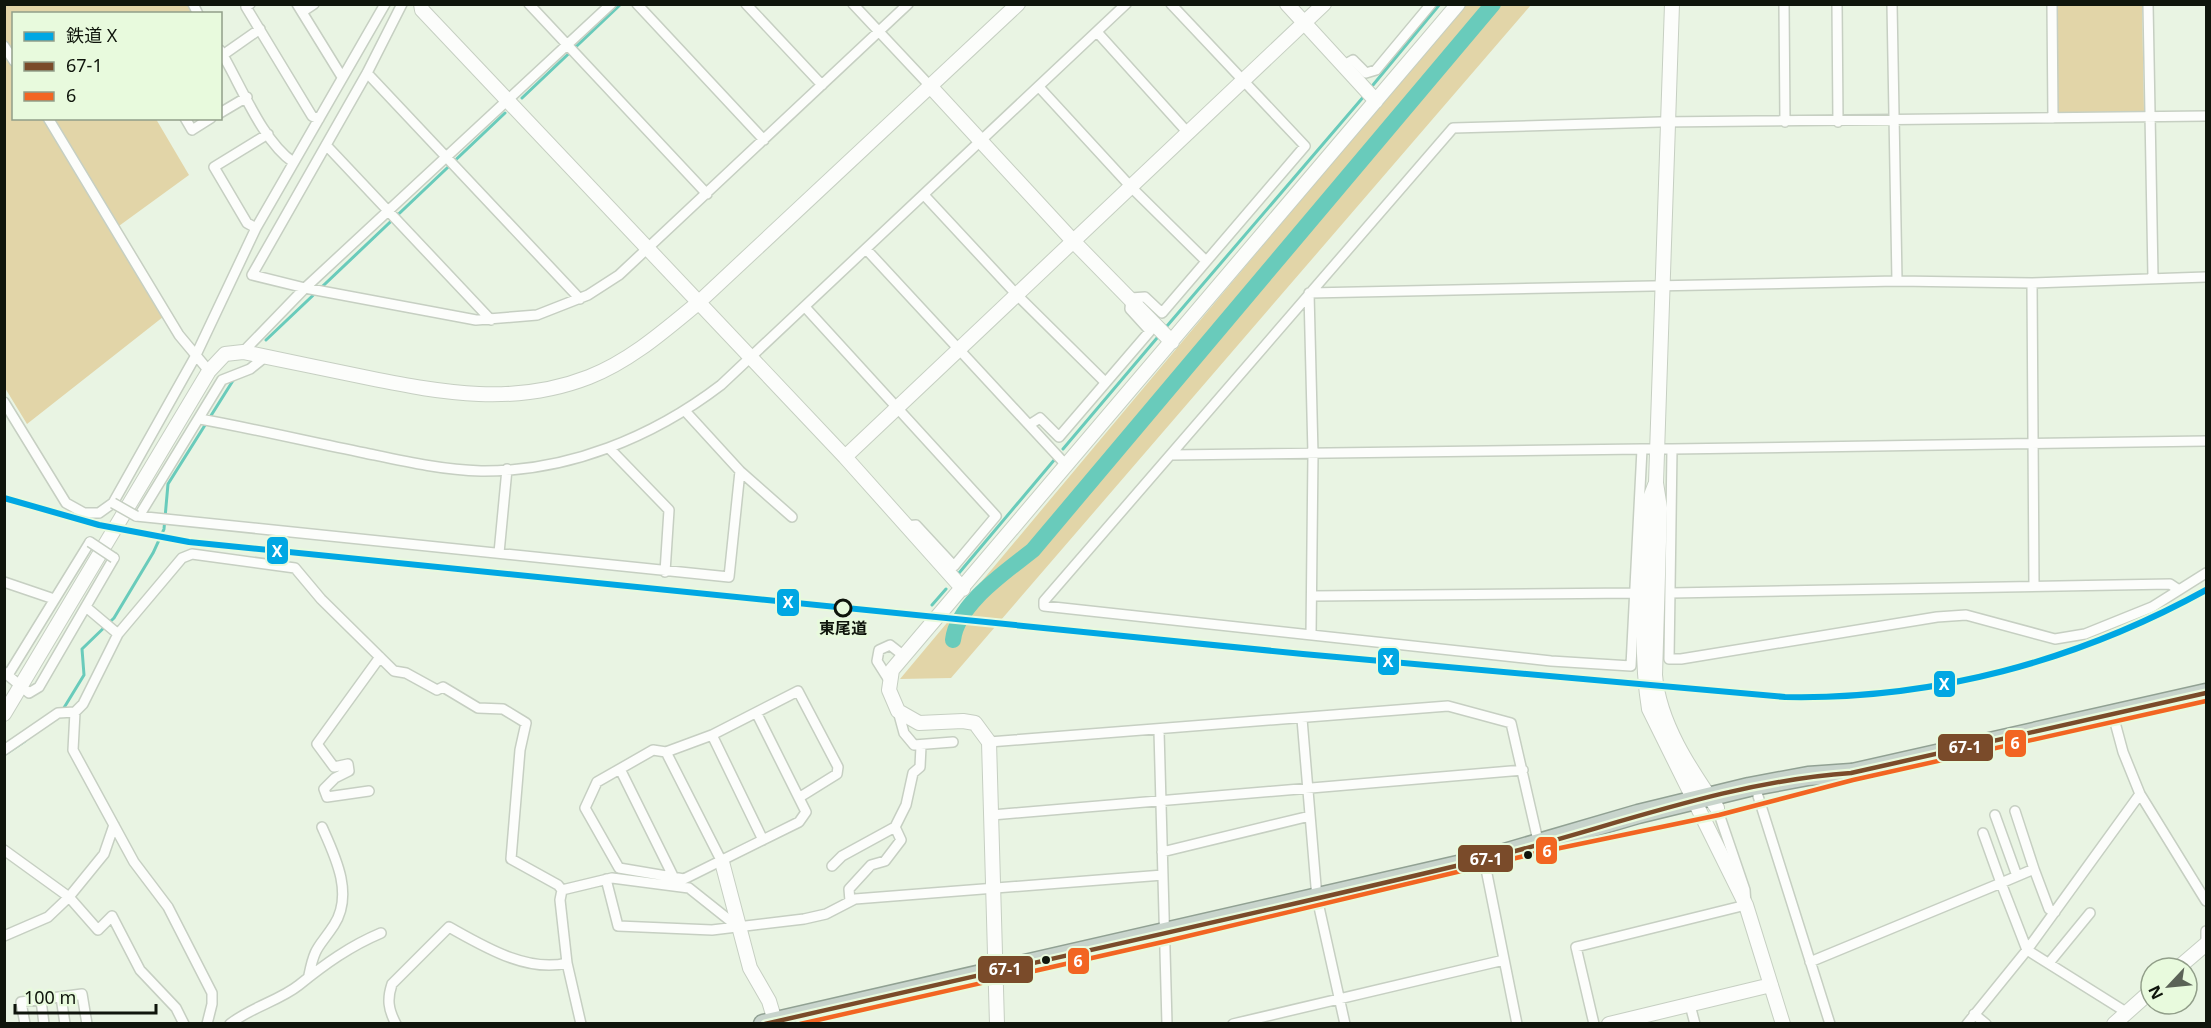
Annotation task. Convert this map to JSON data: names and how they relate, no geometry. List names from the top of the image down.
{
  "places": ["東尾道"],
  "lines": ["rail line X", "transit line 67-1", "transit line 6"],
  "legend": ["鉄道 X", "67-1", "6"],
  "scale_bar": "100 m",
  "north": "bottom left"
}
